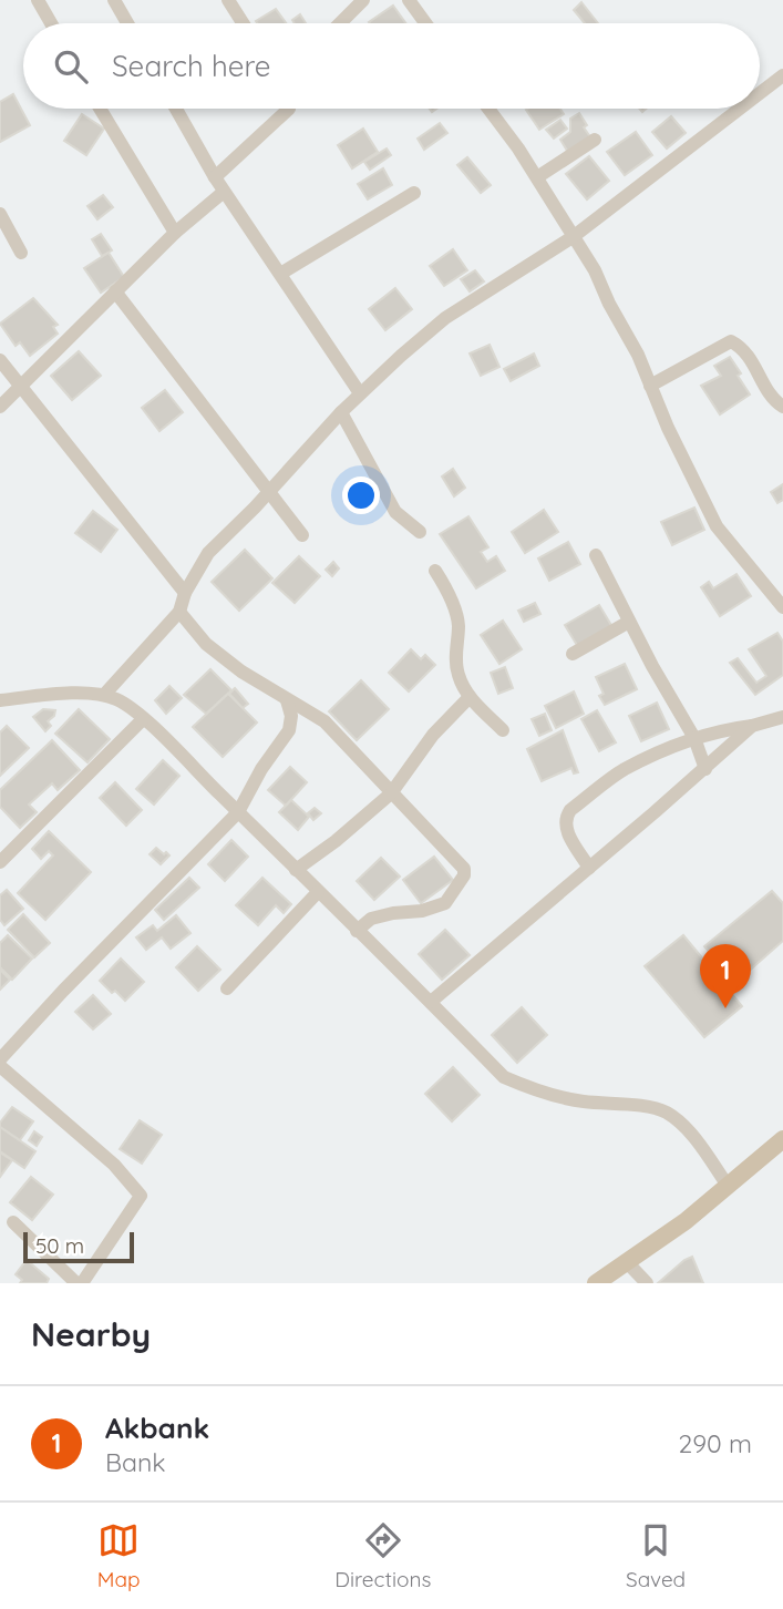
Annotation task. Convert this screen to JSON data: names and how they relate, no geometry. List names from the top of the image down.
{
  "scale_bar": "50 m",
  "page": {
    "search": "Search here",
    "pins": "1",
    "scale": "50 m",
    "heading": "Nearby",
    "list": [
      {
        "mark": "1",
        "name": "Akbank",
        "note": "Bank",
        "value": "290 m"
      }
    ],
    "nav": ["Map", "Directions", "Saved"]
  }
}
